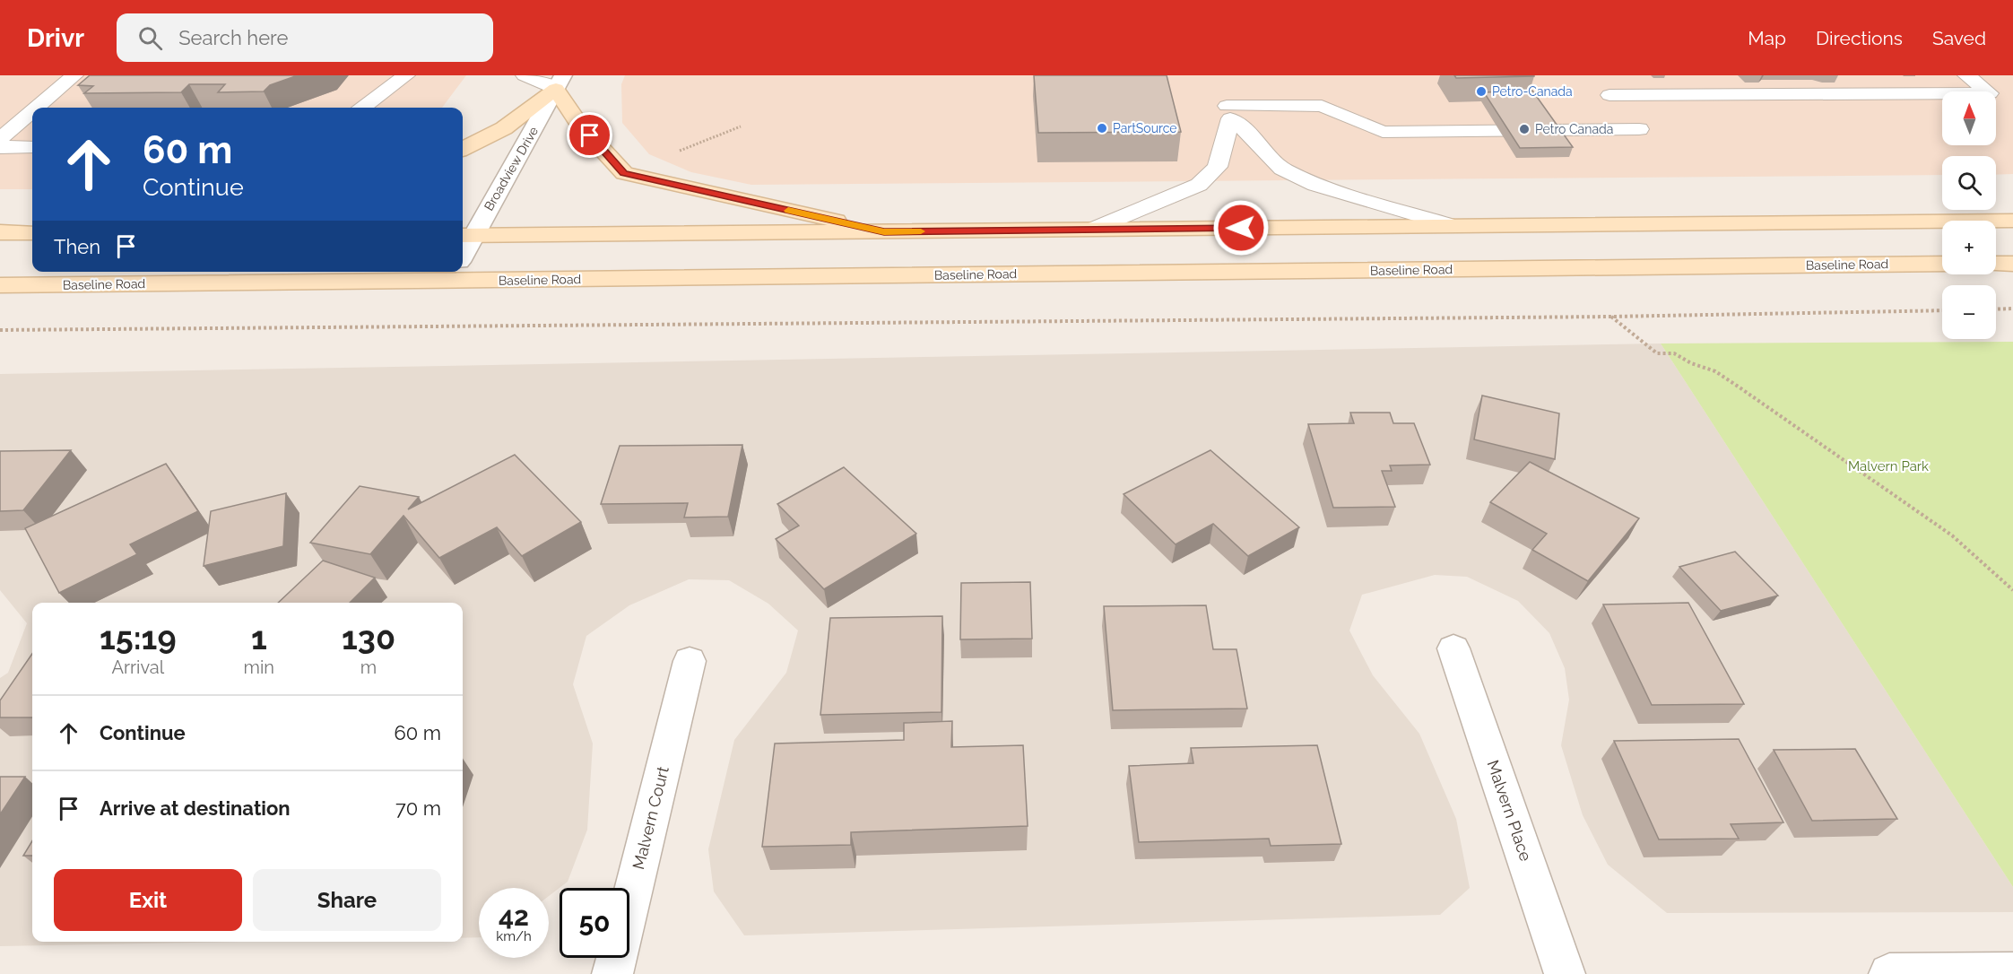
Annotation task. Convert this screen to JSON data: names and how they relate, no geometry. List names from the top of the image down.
{
  "streets": {
    "main road": ["Baseline Road"],
    "street": ["Broadview Drive", "Malvern Place", "Malvern Court"]
  },
  "parks": ["Malvern Park"],
  "places": ["Petro-Canada", "PartSource", "Petro Canada"],
  "north": "top",
  "page": {
    "header": "Drivr",
    "search": "Search here",
    "nav": ["Map", "Directions", "Saved"],
    "map_buttons": ["+", "−"],
    "turn": ["60 m", "Continue"],
    "then": "Then",
    "eta": [
      "15:19",
      "Arrival",
      "1",
      "min",
      "130",
      "m"
    ],
    "list": [
      {
        "name": "Continue",
        "value": "60 m"
      },
      {
        "name": "Arrive at destination",
        "value": "70 m"
      }
    ],
    "buttons": ["Exit", "Share"],
    "speed": "42 km/h",
    "limit": "50"
  }
}
